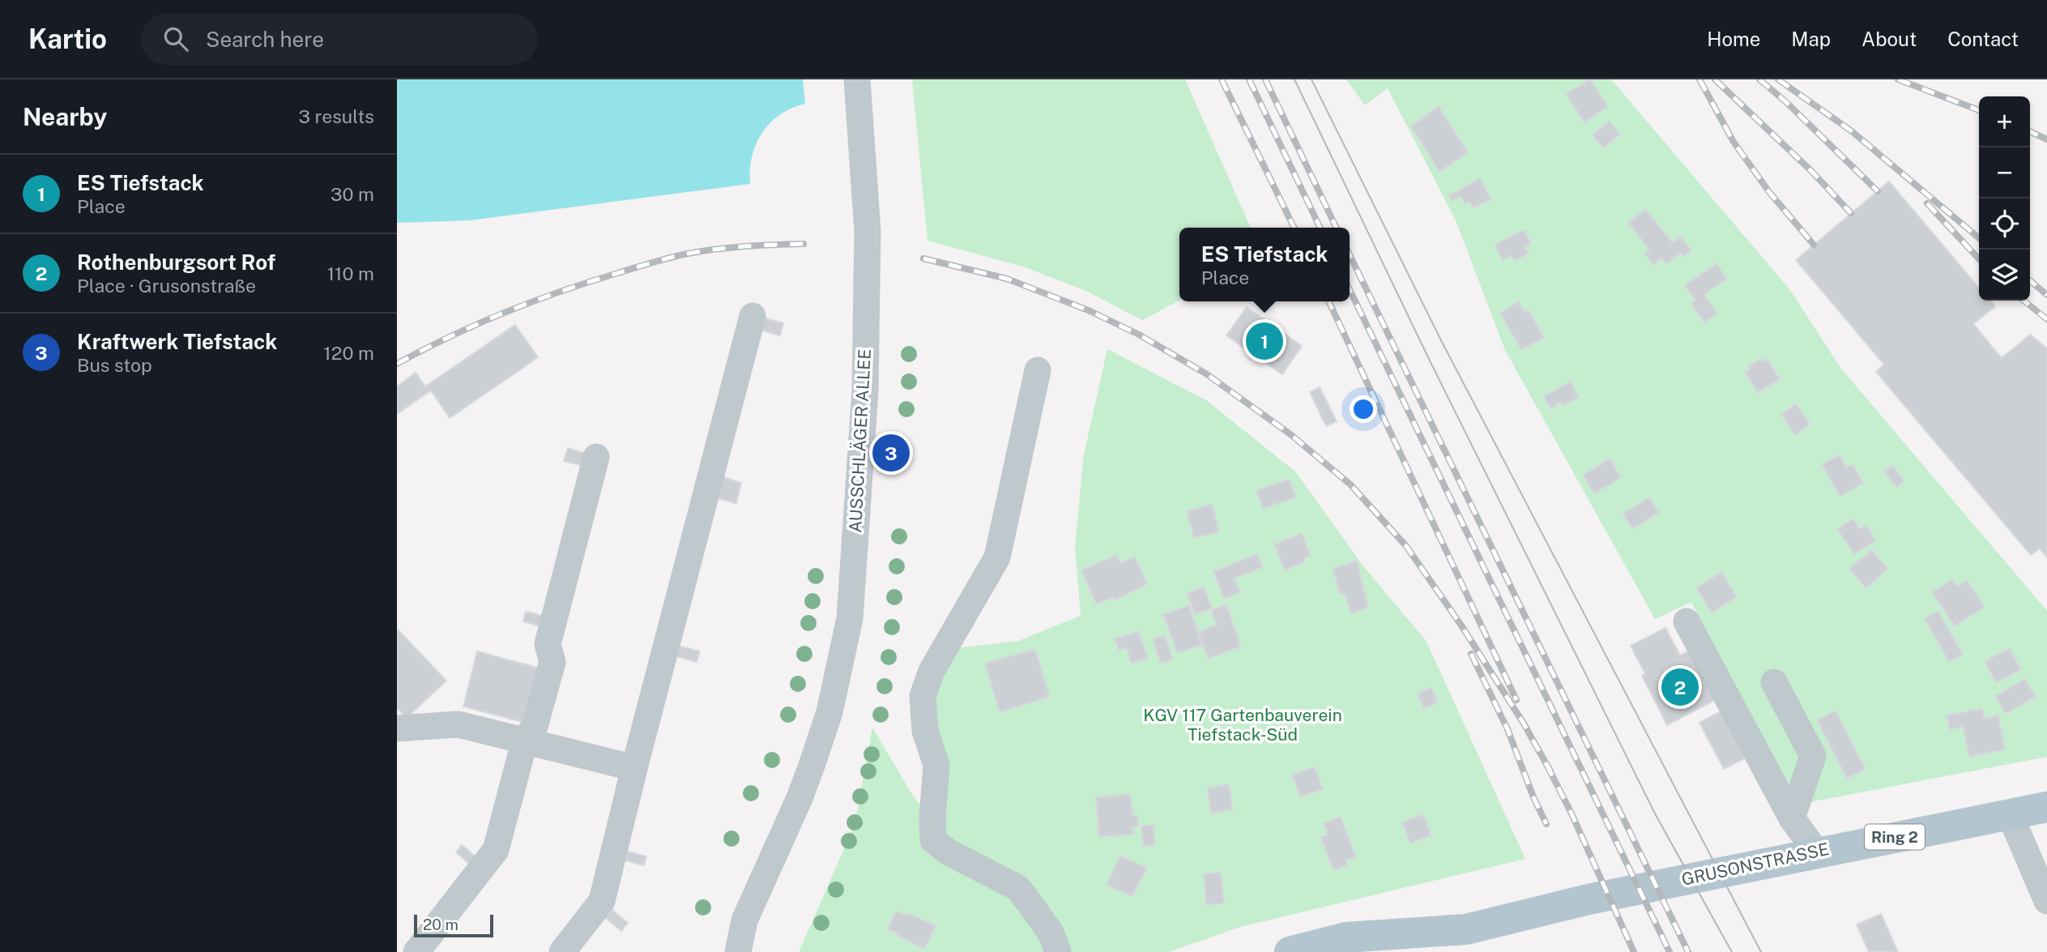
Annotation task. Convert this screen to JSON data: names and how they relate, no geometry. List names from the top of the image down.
{
  "streets": {
    "main road": ["Ring 2", "GRUSONSTRASSE"],
    "street": ["AUSSCHLÄGER ALLEE"]
  },
  "parks": ["KGV 117 Gartenbauverein Tiefstack-Süd"],
  "scale_bar": "20 m",
  "page": {
    "header": "Kartio",
    "search": "Search here",
    "nav": [
      "Home",
      "Map",
      "About",
      "Contact"
    ],
    "heading": ["Nearby", "3 results"],
    "map_buttons": ["+", "−"],
    "list": [
      {
        "mark": "1",
        "name": "ES Tiefstack",
        "note": "Place",
        "value": "30 m"
      },
      {
        "mark": "2",
        "name": "Rothenburgsort Rof",
        "note": "Place · Grusonstraße",
        "value": "110 m"
      },
      {
        "mark": "3",
        "name": "Kraftwerk Tiefstack",
        "note": "Bus stop",
        "value": "120 m"
      }
    ],
    "popup": ["ES Tiefstack", "Place"],
    "pins": ["1", "3", "2"],
    "scale": "20 m"
  }
}
